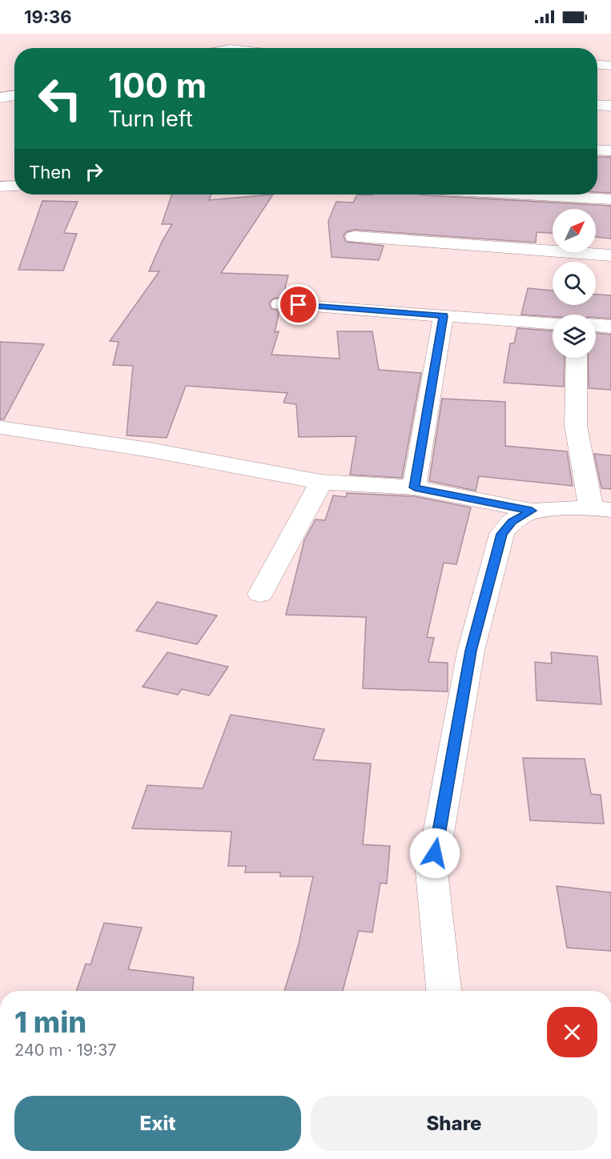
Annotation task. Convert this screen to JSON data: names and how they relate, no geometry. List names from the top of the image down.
{
  "north": "top right",
  "page": {
    "status": "19:36",
    "turn": ["100 m", "Turn left"],
    "then": "Then",
    "heading": ["1 min", "240 m · 19:37"],
    "buttons": ["Exit", "Share"]
  }
}
